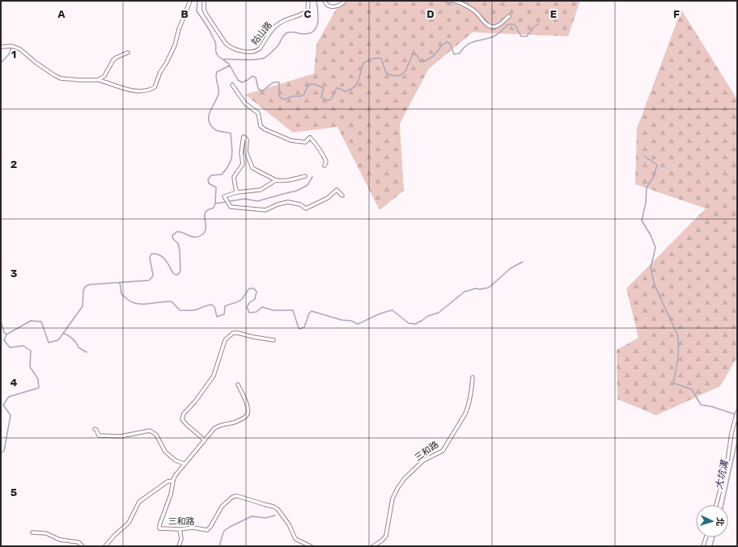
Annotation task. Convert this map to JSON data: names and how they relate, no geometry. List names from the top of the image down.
{
  "streets": {
    "street": ["姑山路", "三和路"]
  },
  "water": ["大坑溝"],
  "north": "right",
  "grid": {
    "columns": [
      "A",
      "B",
      "C",
      "D",
      "E",
      "F"
    ],
    "rows": [
      "1",
      "2",
      "3",
      "4",
      "5"
    ]
  }
}
